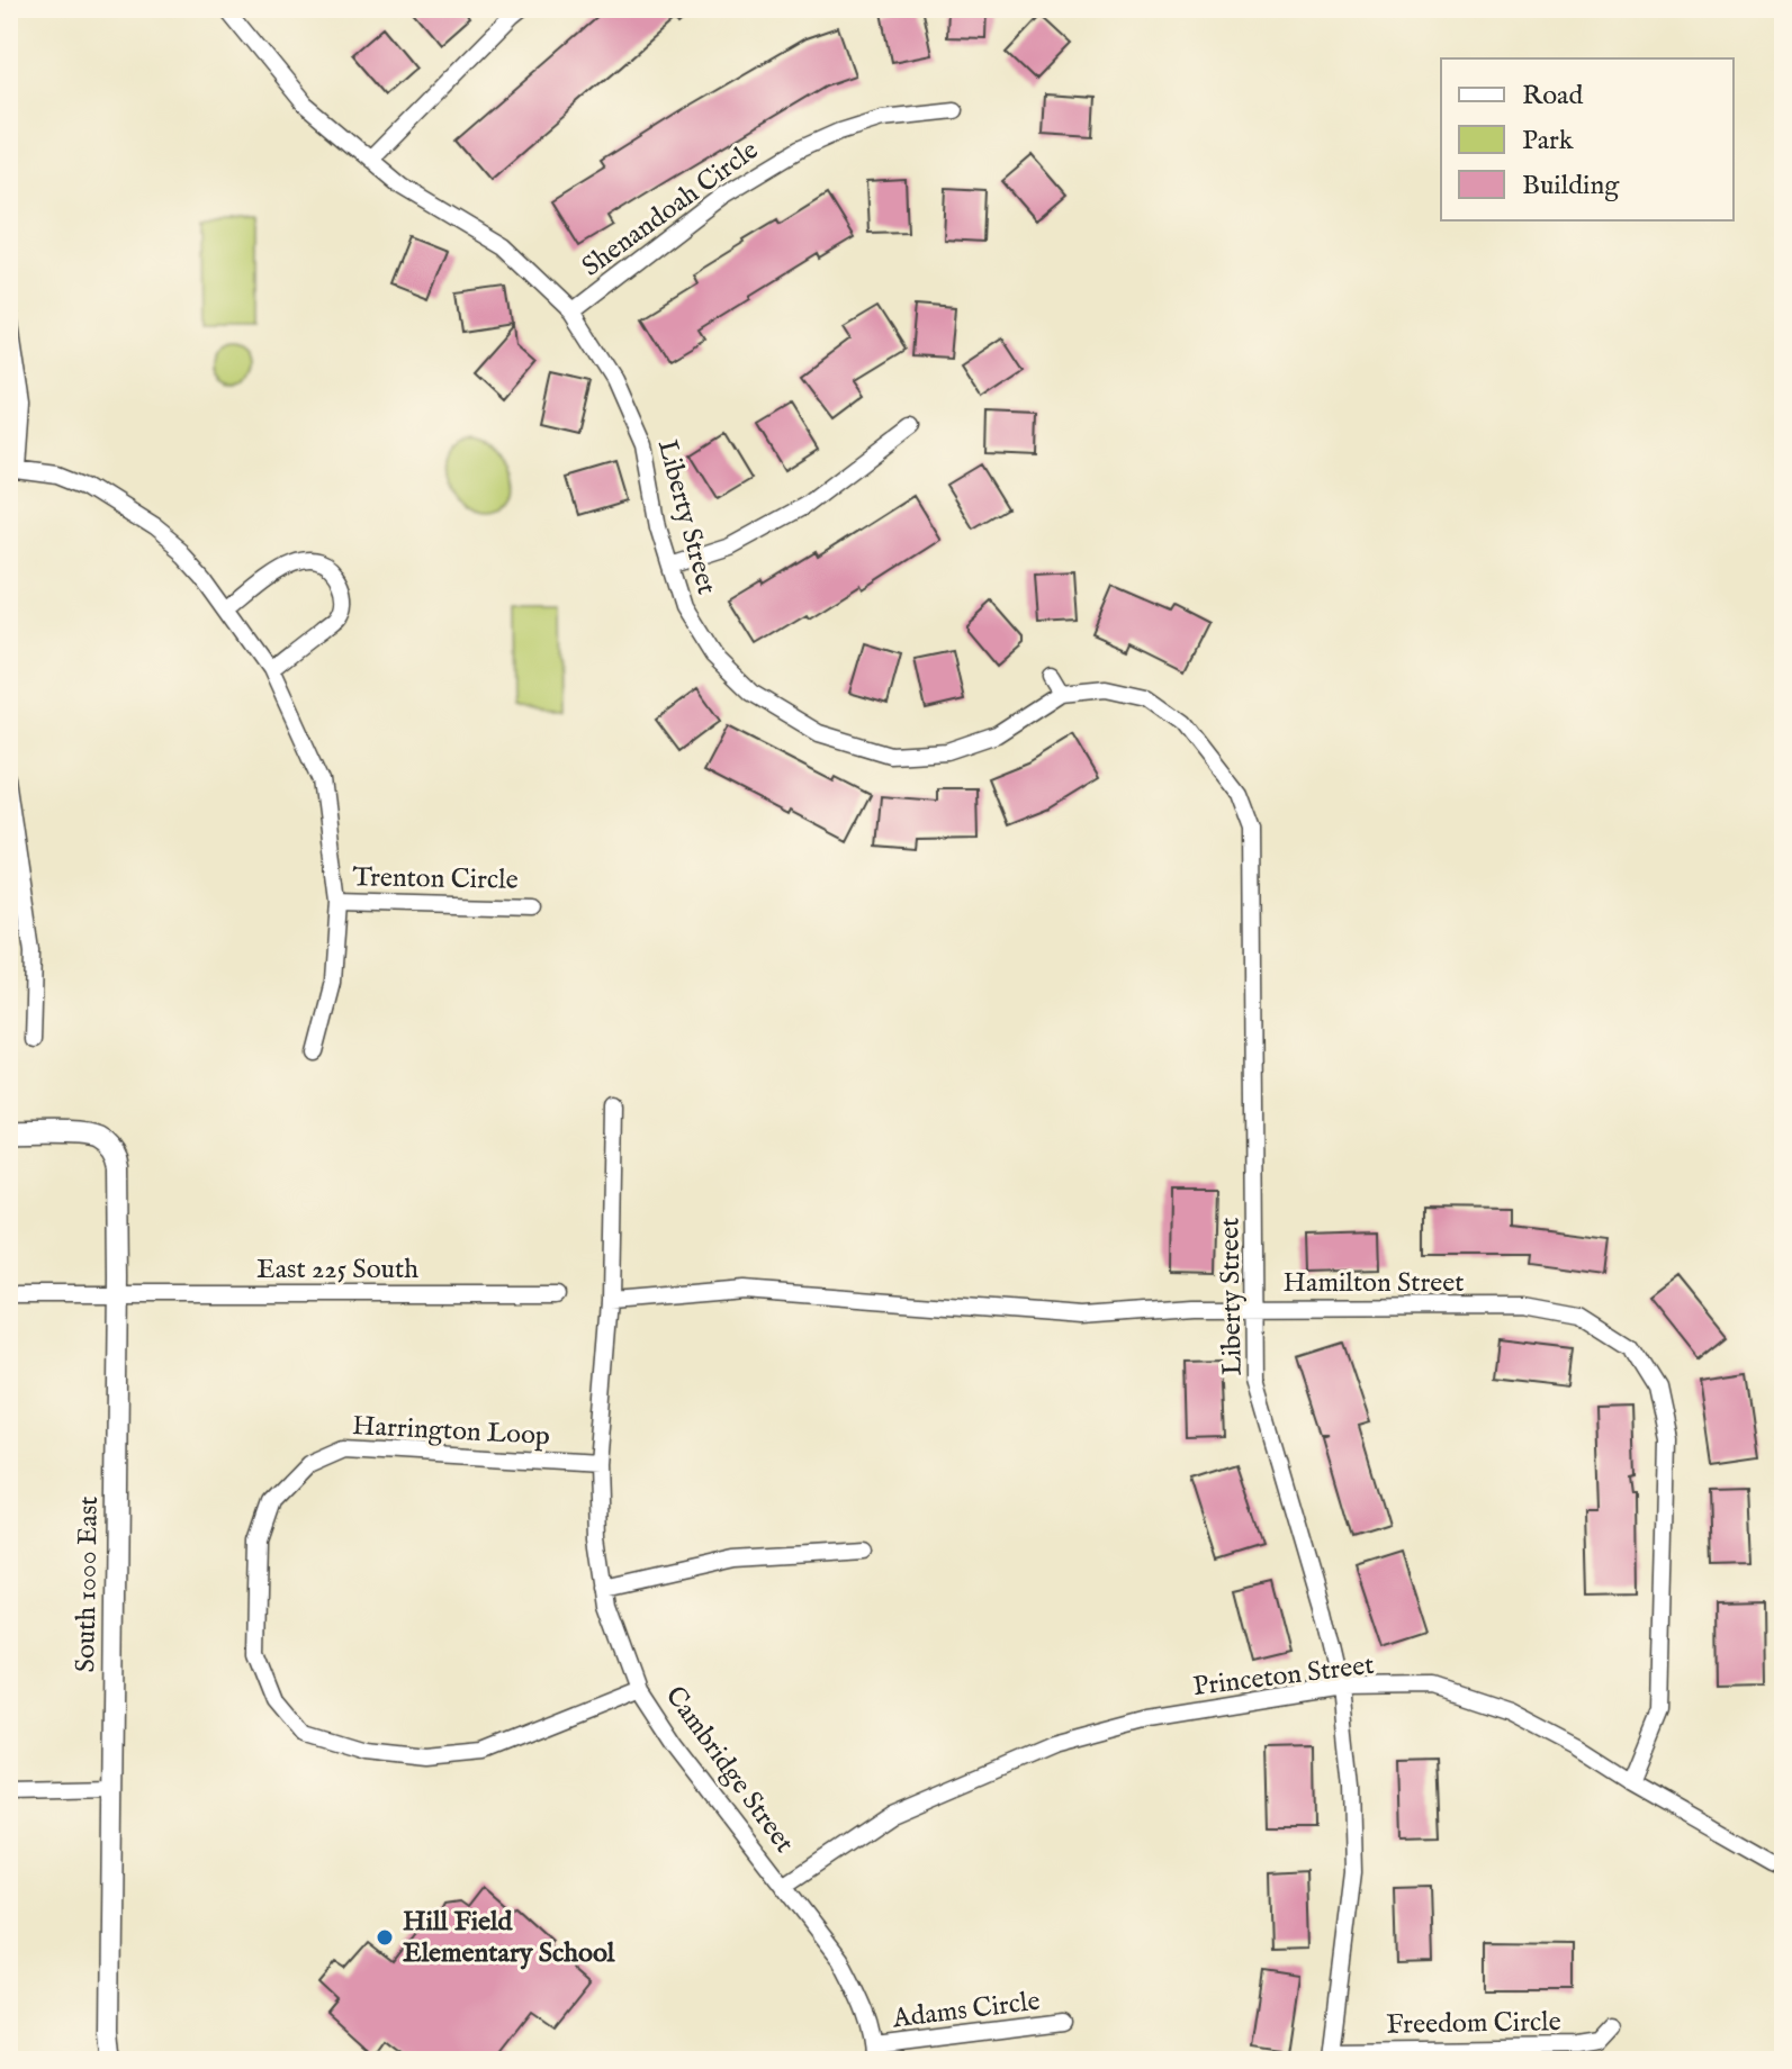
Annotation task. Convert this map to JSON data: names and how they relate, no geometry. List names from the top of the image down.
{
  "streets": {
    "street": [
      "Shenandoah Circle",
      "Liberty Street",
      "Trenton Circle",
      "East 225 South",
      "Hamilton Street",
      "Harrington Loop",
      "South 1000 East",
      "Princeton Street",
      "Cambridge Street",
      "Adams Circle",
      "Freedom Circle"
    ]
  },
  "crossings": [
    ["Shenandoah Circle", "Liberty Street"],
    ["Liberty Street", "Hamilton Street"],
    ["Liberty Street", "Princeton Street"],
    ["Liberty Street", "Freedom Circle"],
    ["East 225 South", "South 1000 East"],
    ["Hamilton Street", "Princeton Street"],
    ["Hamilton Street", "Cambridge Street"],
    ["Harrington Loop", "Cambridge Street"],
    ["Princeton Street", "Cambridge Street"],
    ["Cambridge Street", "Adams Circle"]
  ],
  "places": ["Hill Field Elementary School"],
  "legend": ["Road", "Park", "Building"]
}
